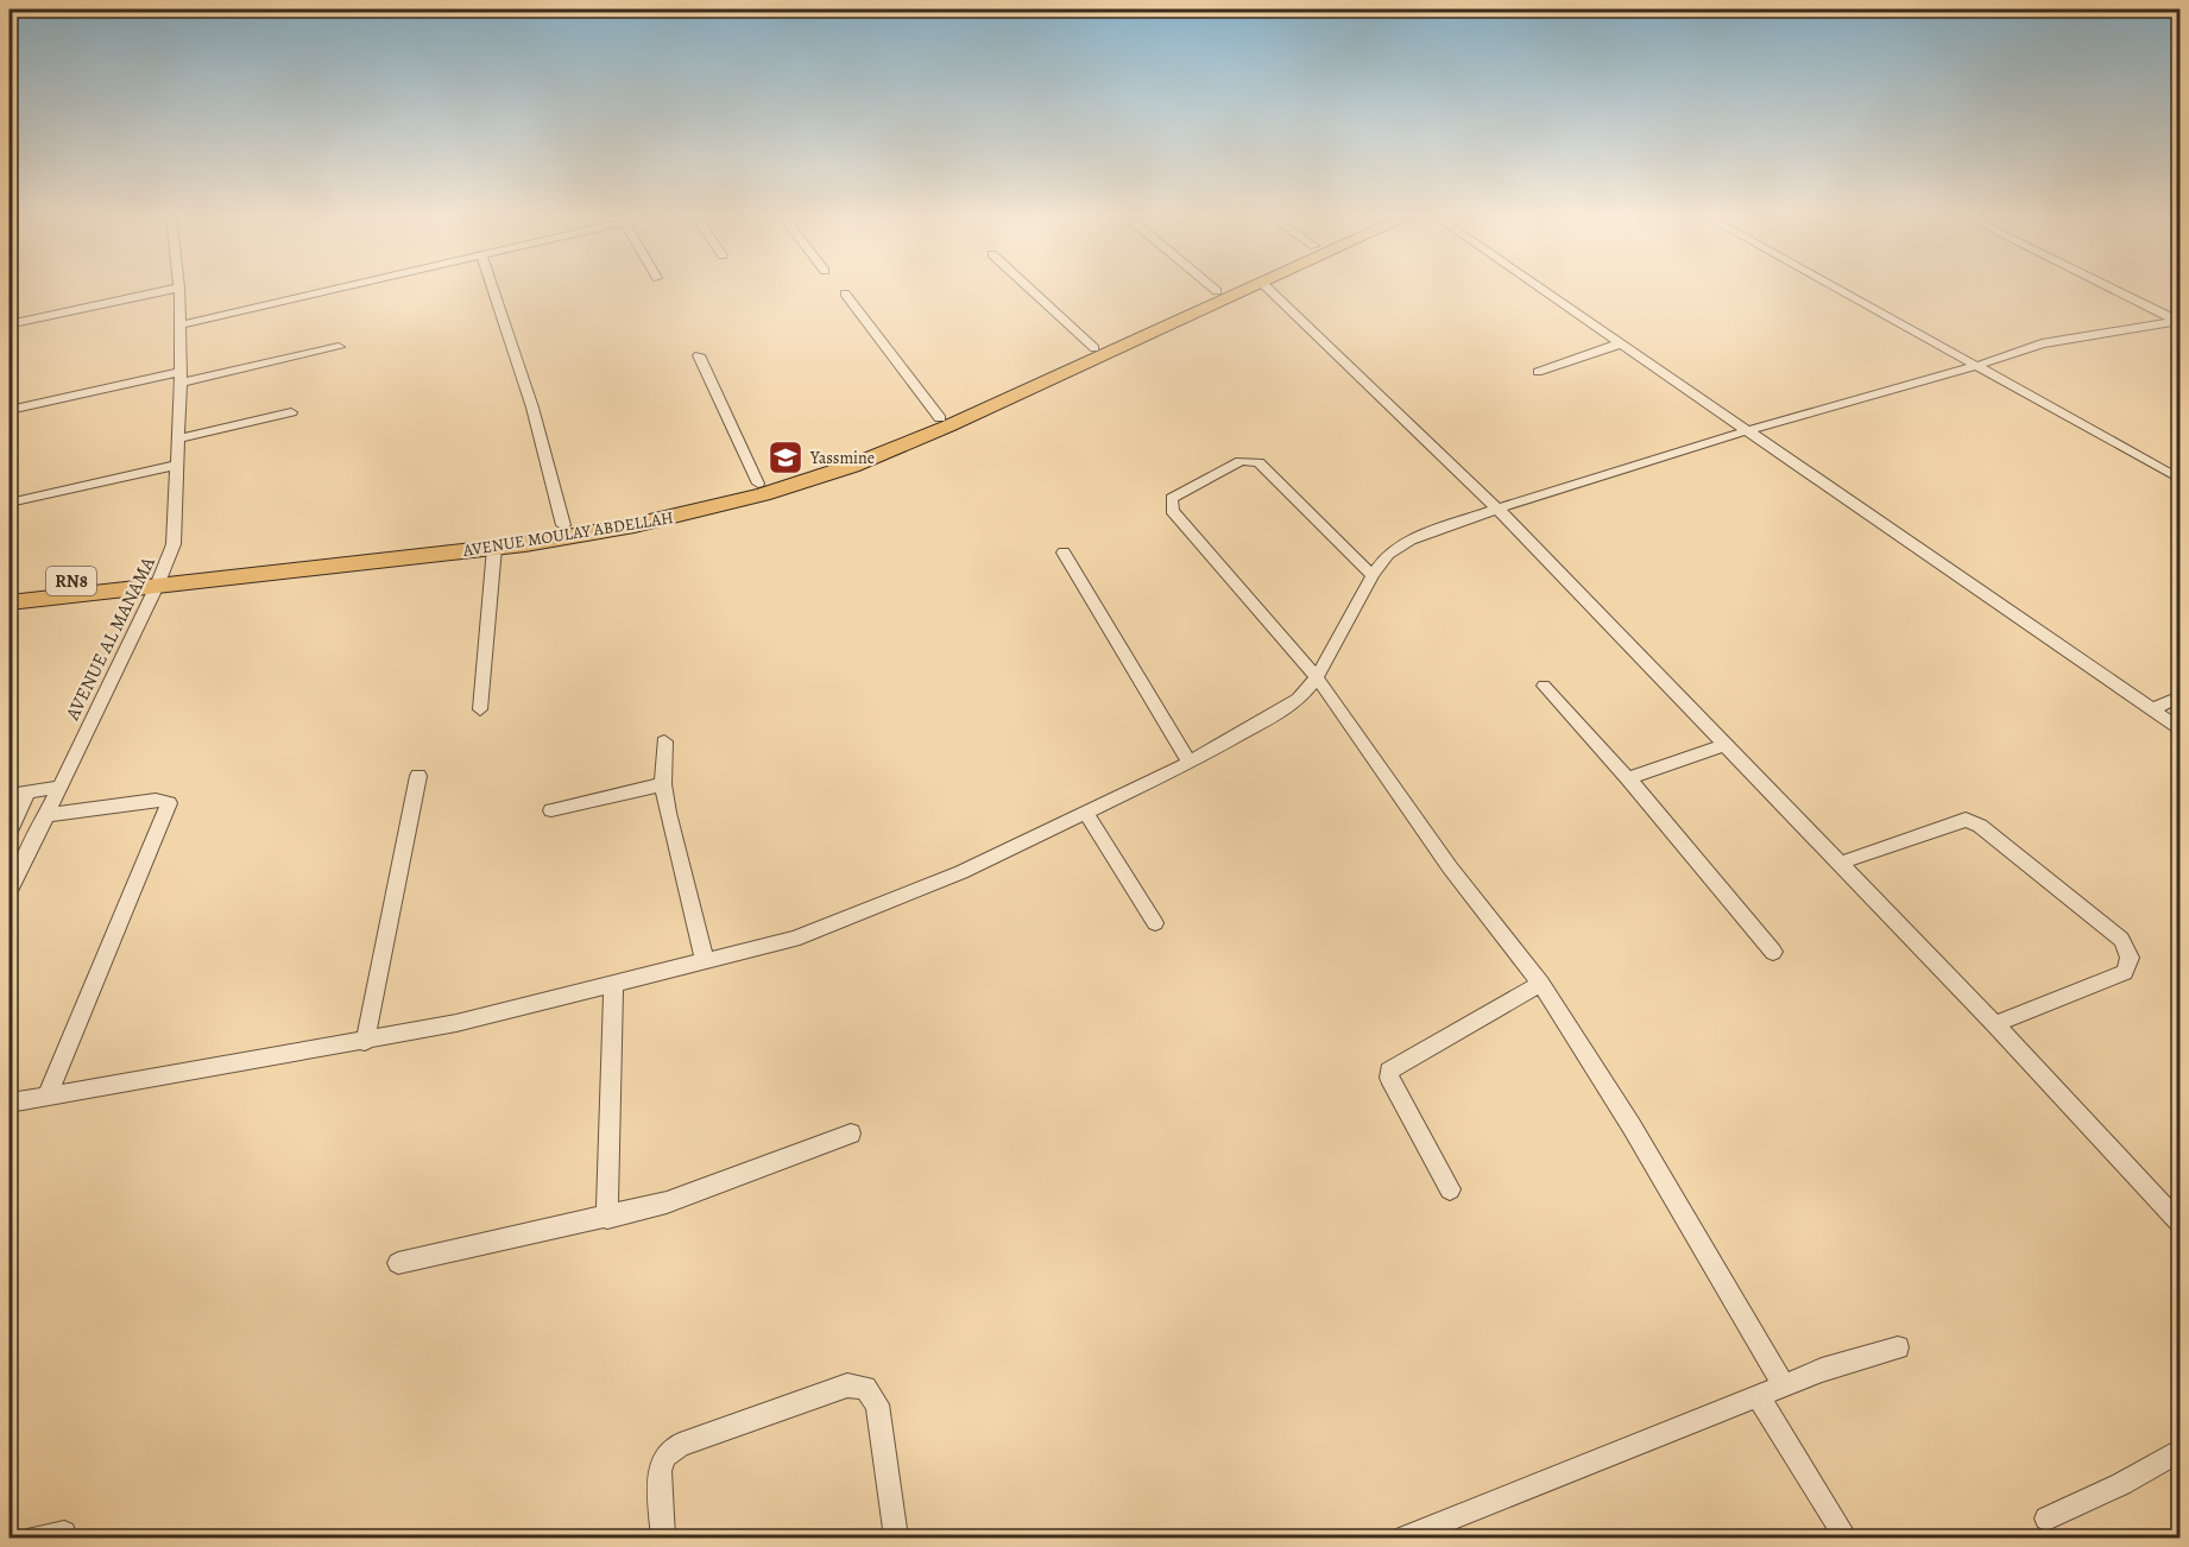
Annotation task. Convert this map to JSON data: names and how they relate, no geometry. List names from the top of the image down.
{
  "streets": {
    "main road": ["AVENUE MOULAY ABDELLAH", "RN8"],
    "street": ["AVENUE AL MANAMA"]
  },
  "crossings": [
    ["AVENUE MOULAY ABDELLAH", "AVENUE AL MANAMA"]
  ],
  "places": {
    "school or university": ["Yassmine"]
  }
}
